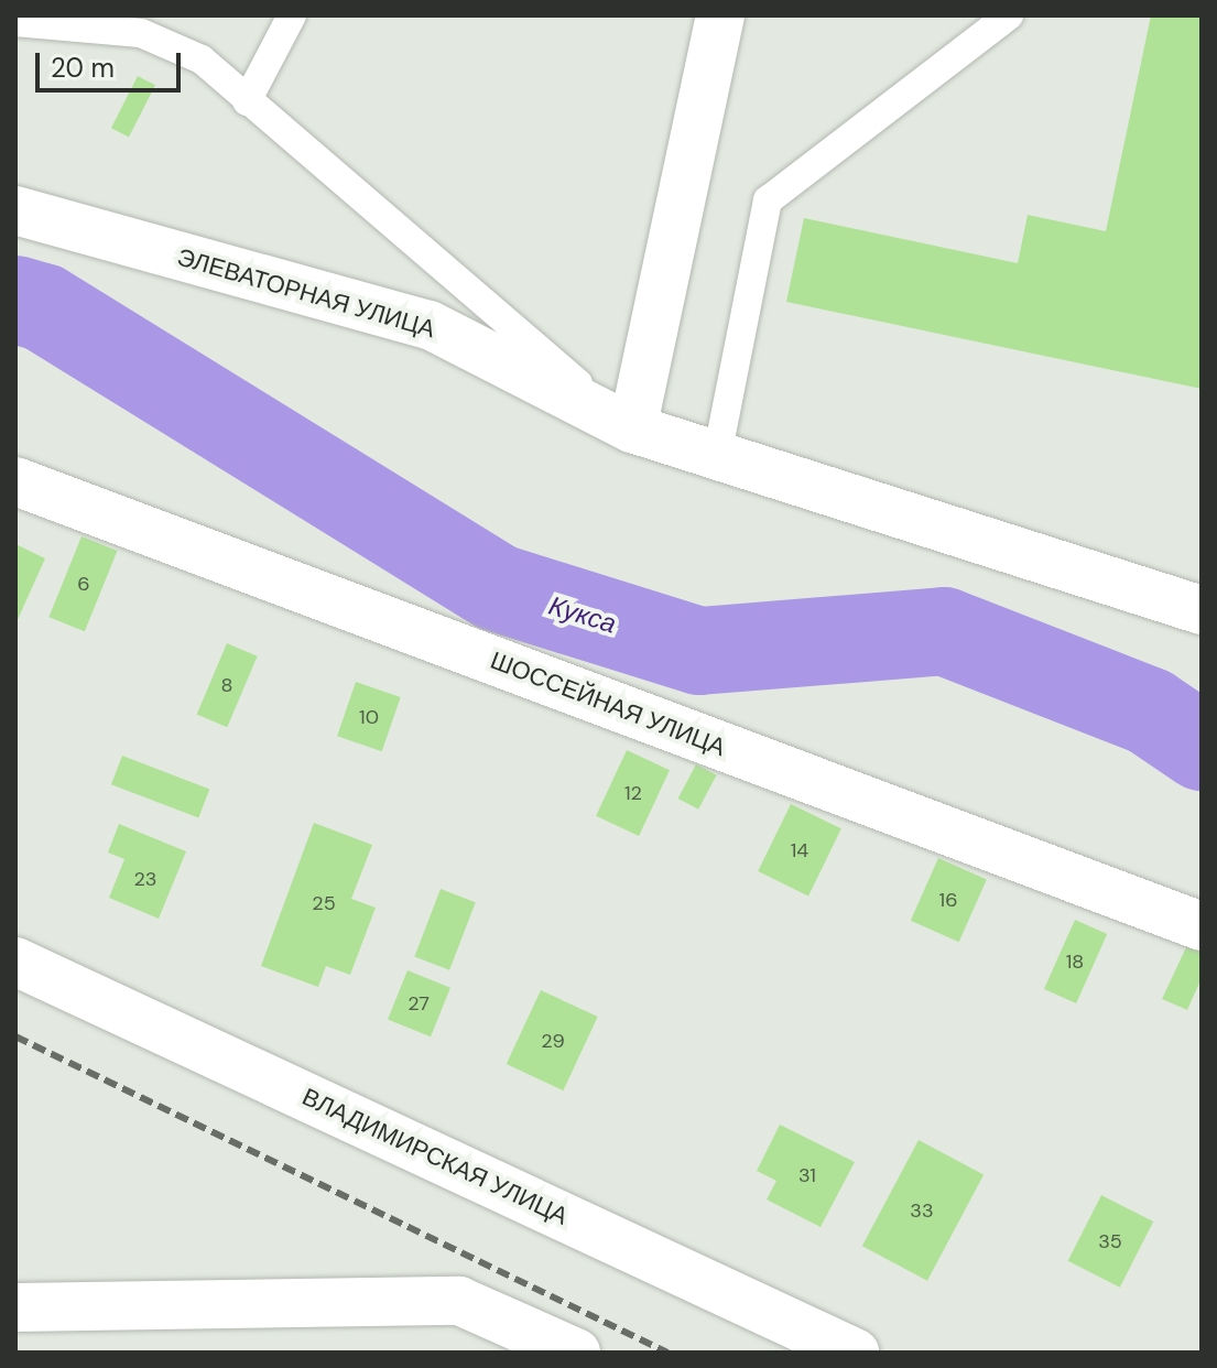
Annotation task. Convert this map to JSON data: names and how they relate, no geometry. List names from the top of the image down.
{
  "streets": {
    "street": ["ЭЛЕВАТОРНАЯ УЛИЦА", "ШОССЕЙНАЯ УЛИЦА", "ВЛАДИМИРСКАЯ УЛИЦА"]
  },
  "water": ["Кукса"],
  "house_numbers": [
    "6",
    "8",
    "10",
    "12",
    "14",
    "23",
    "16",
    "25",
    "18",
    "27",
    "29",
    "31",
    "33",
    "35"
  ],
  "scale_bar": "20 m"
}
